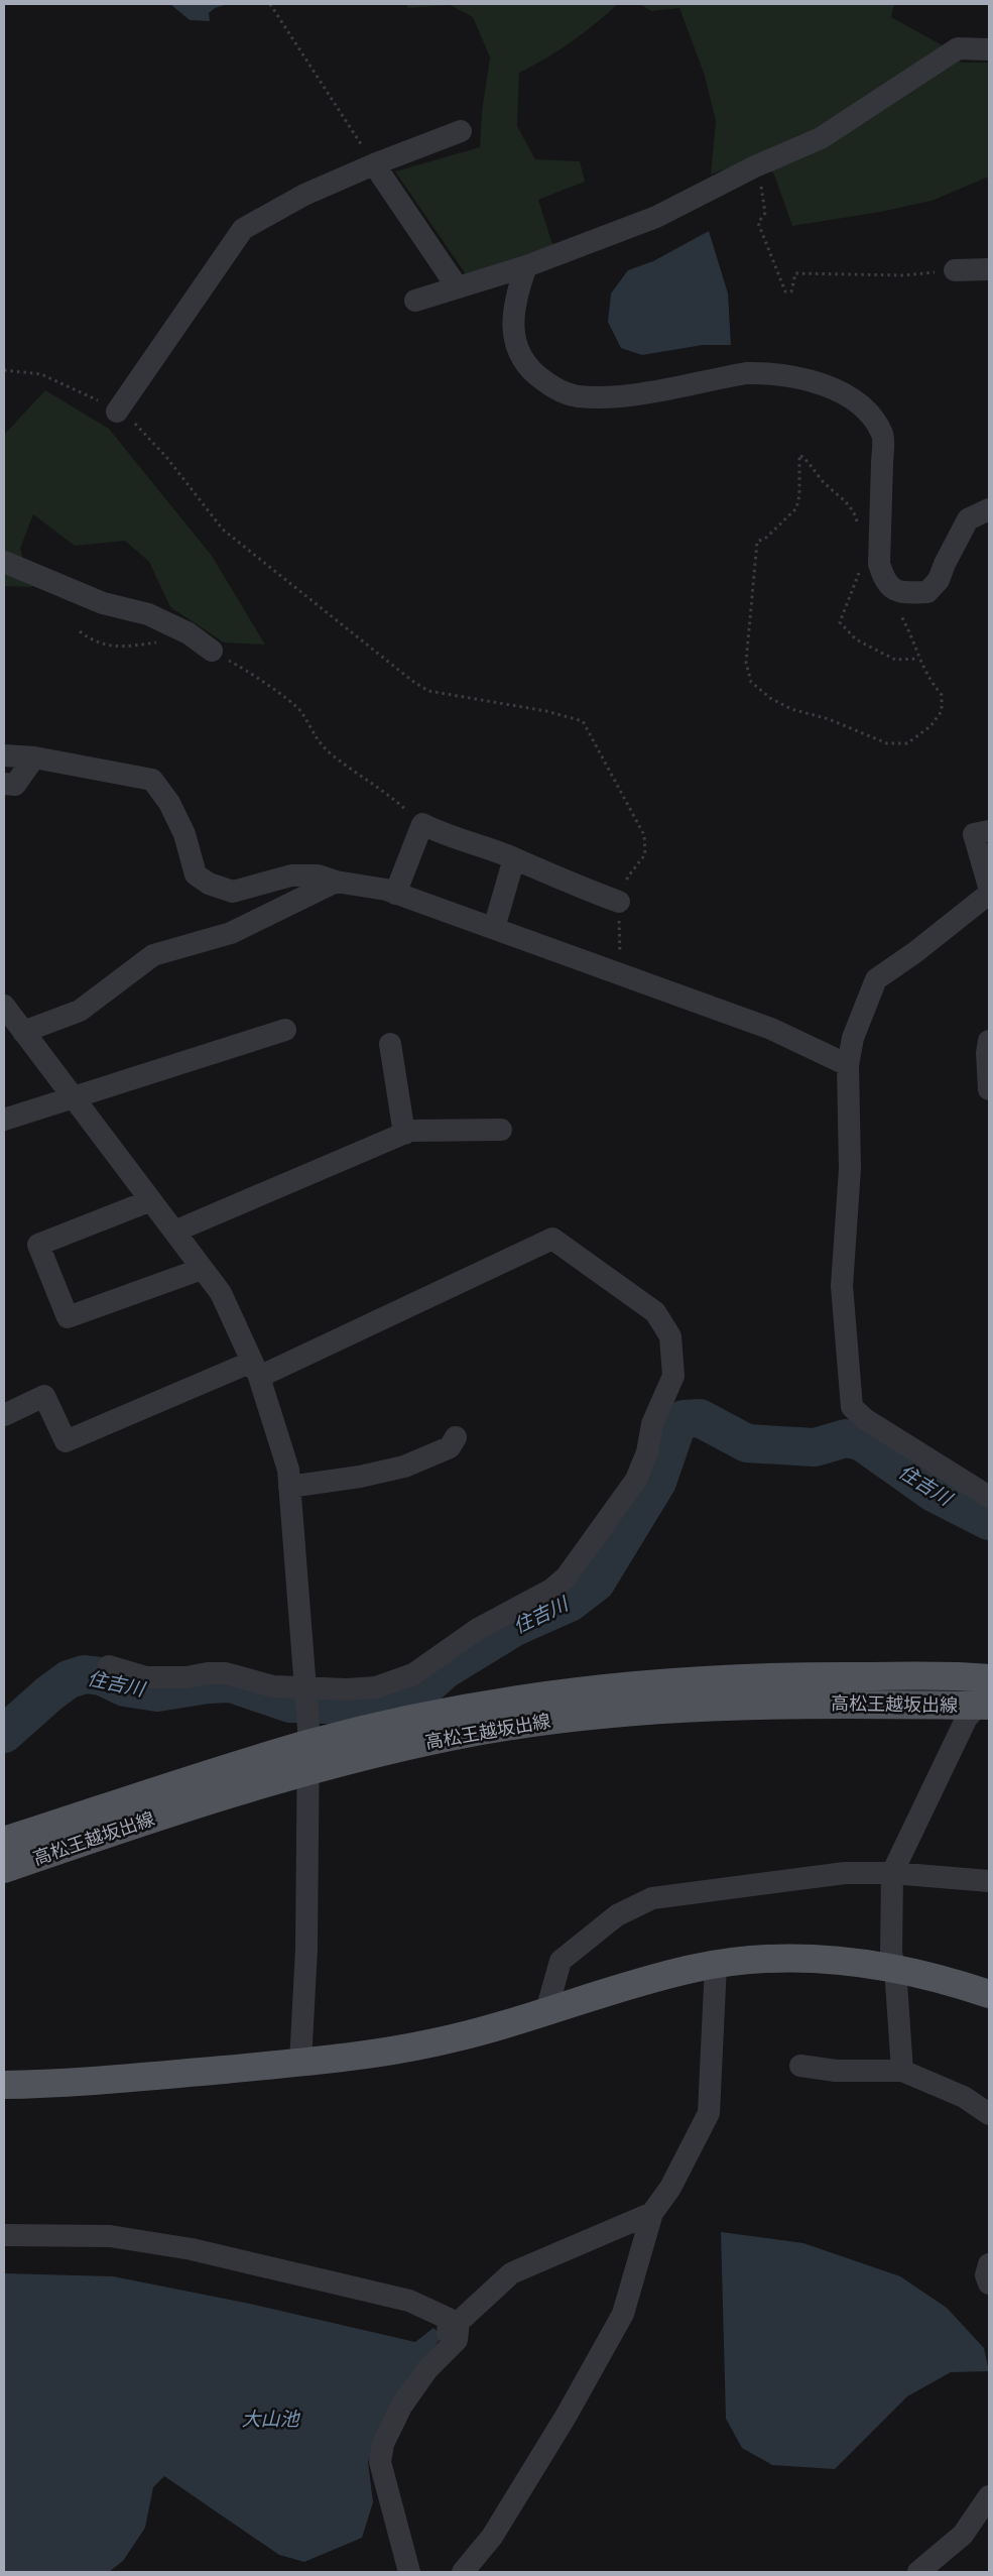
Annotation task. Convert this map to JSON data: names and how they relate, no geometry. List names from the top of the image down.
{
  "streets": {
    "main road": ["高松王越坂出線"]
  },
  "water": ["住吉川", "大山池"]
}
